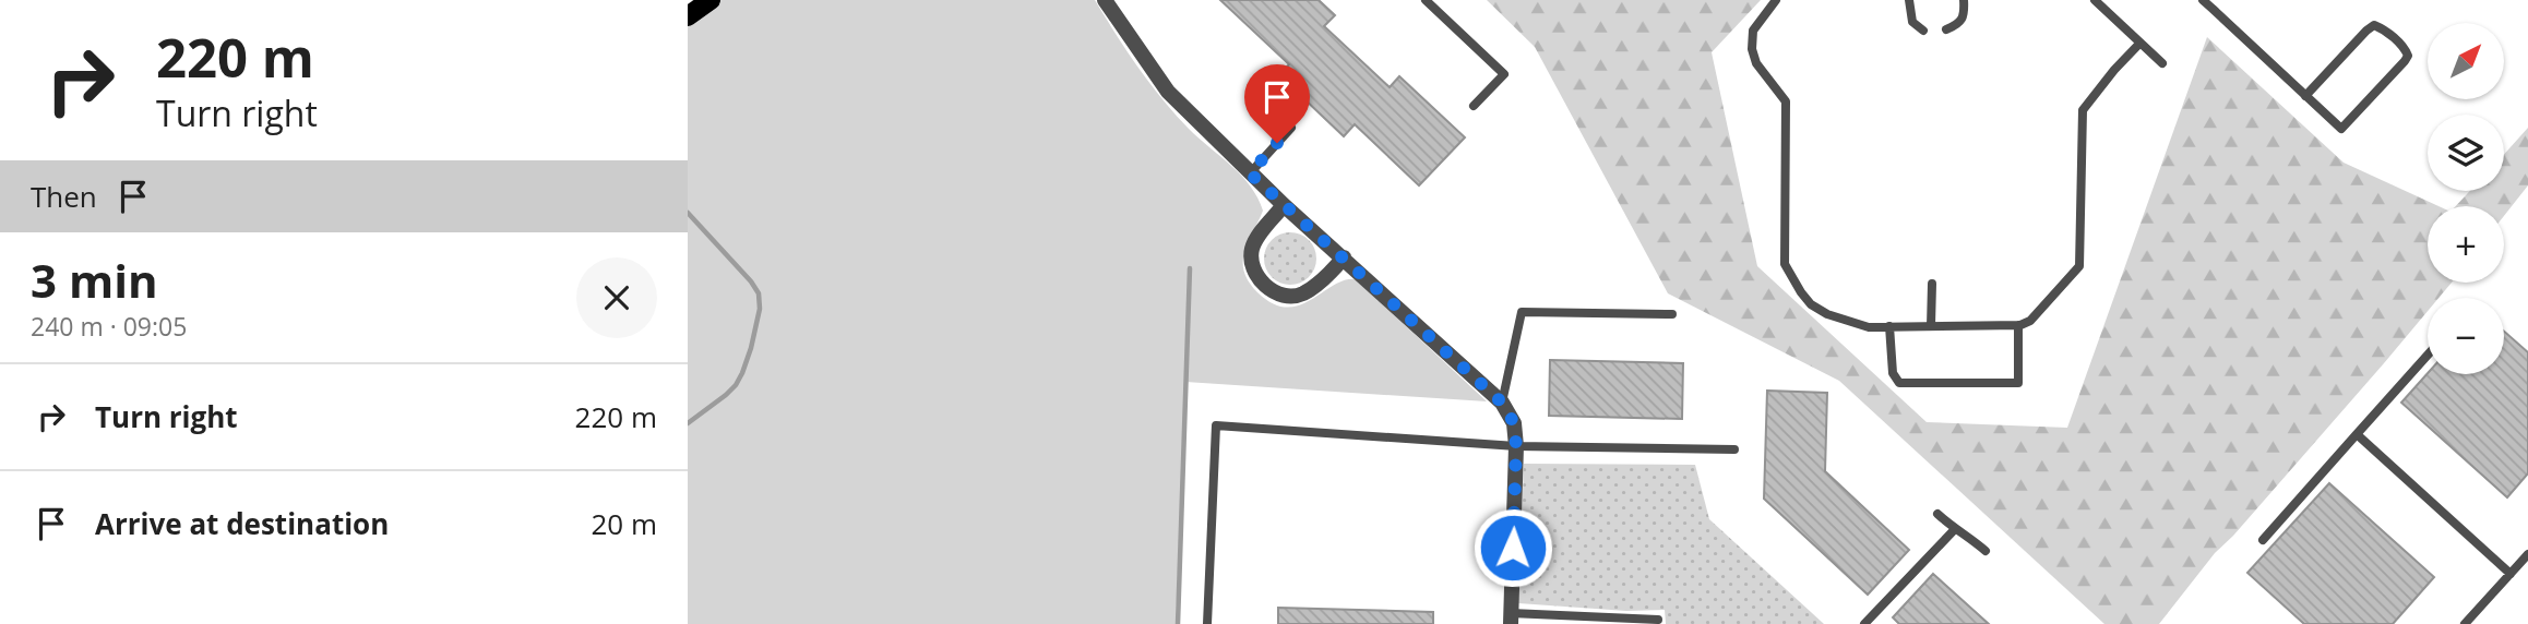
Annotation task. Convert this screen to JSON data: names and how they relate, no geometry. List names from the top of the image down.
{
  "north": "top right",
  "page": {
    "turn": ["220 m", "Turn right"],
    "map_buttons": ["+", "−"],
    "then": "Then",
    "heading": ["3 min", "240 m · 09:05"],
    "list": [
      {
        "name": "Turn right",
        "value": "220 m"
      },
      {
        "name": "Arrive at destination",
        "value": "20 m"
      }
    ]
  }
}
